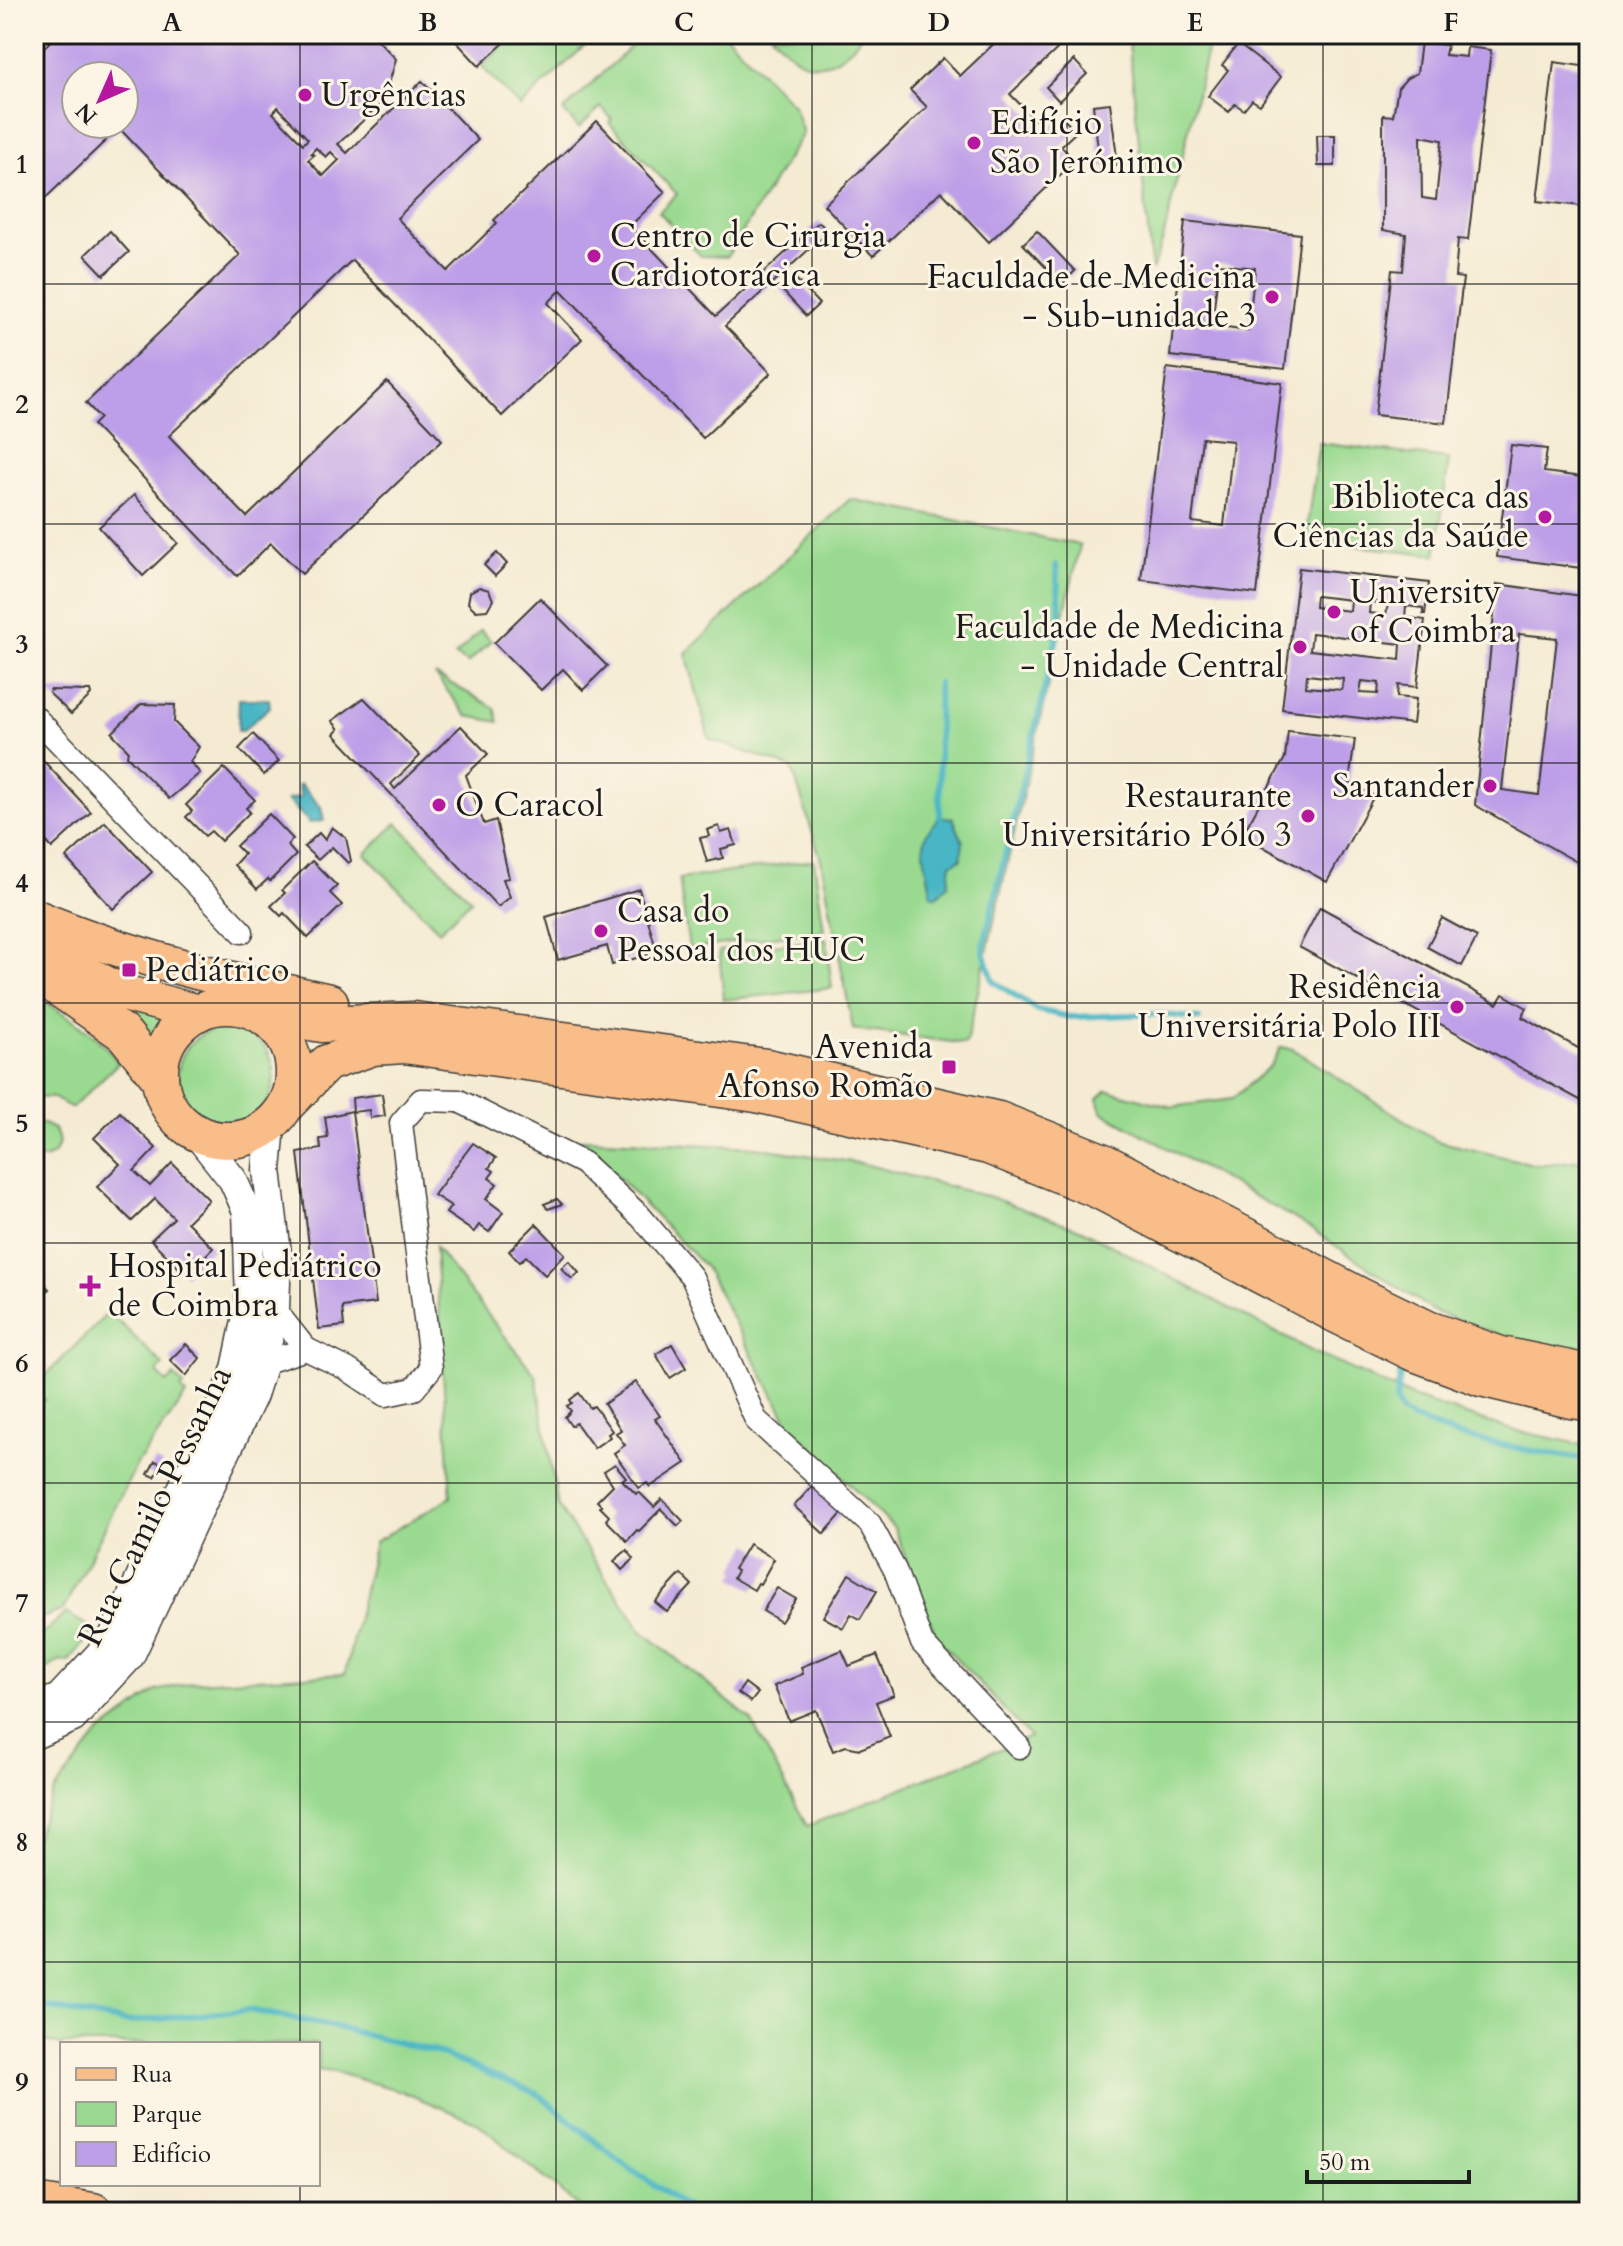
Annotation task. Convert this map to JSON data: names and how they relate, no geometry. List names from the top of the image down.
{
  "streets": {
    "street": ["Rua Camilo Pessanha"]
  },
  "places": {
    "other": [
      "Urgências",
      "Edifício São Jerónimo",
      "Centro de Cirurgia Cardiotorácica",
      "Faculdade de Medicina - Sub-unidade 3",
      "Biblioteca das Ciências da Saúde",
      "University of Coimbra",
      "Faculdade de Medicina - Unidade Central",
      "Santander",
      "O Caracol",
      "Restaurante Universitário Pólo 3",
      "Casa do Pessoal dos HUC",
      "Residência Universitária Polo III"
    ],
    "transit": ["Pediátrico", "Avenida Afonso Romão"],
    "health": ["Hospital Pediátrico de Coimbra"]
  },
  "legend": ["Rua", "Parque", "Edifício"],
  "scale_bar": "50 m",
  "north": "bottom left",
  "grid": {
    "columns": [
      "A",
      "B",
      "C",
      "D",
      "E",
      "F"
    ],
    "rows": [
      "1",
      "2",
      "3",
      "4",
      "5",
      "6",
      "7",
      "8",
      "9"
    ]
  }
}
